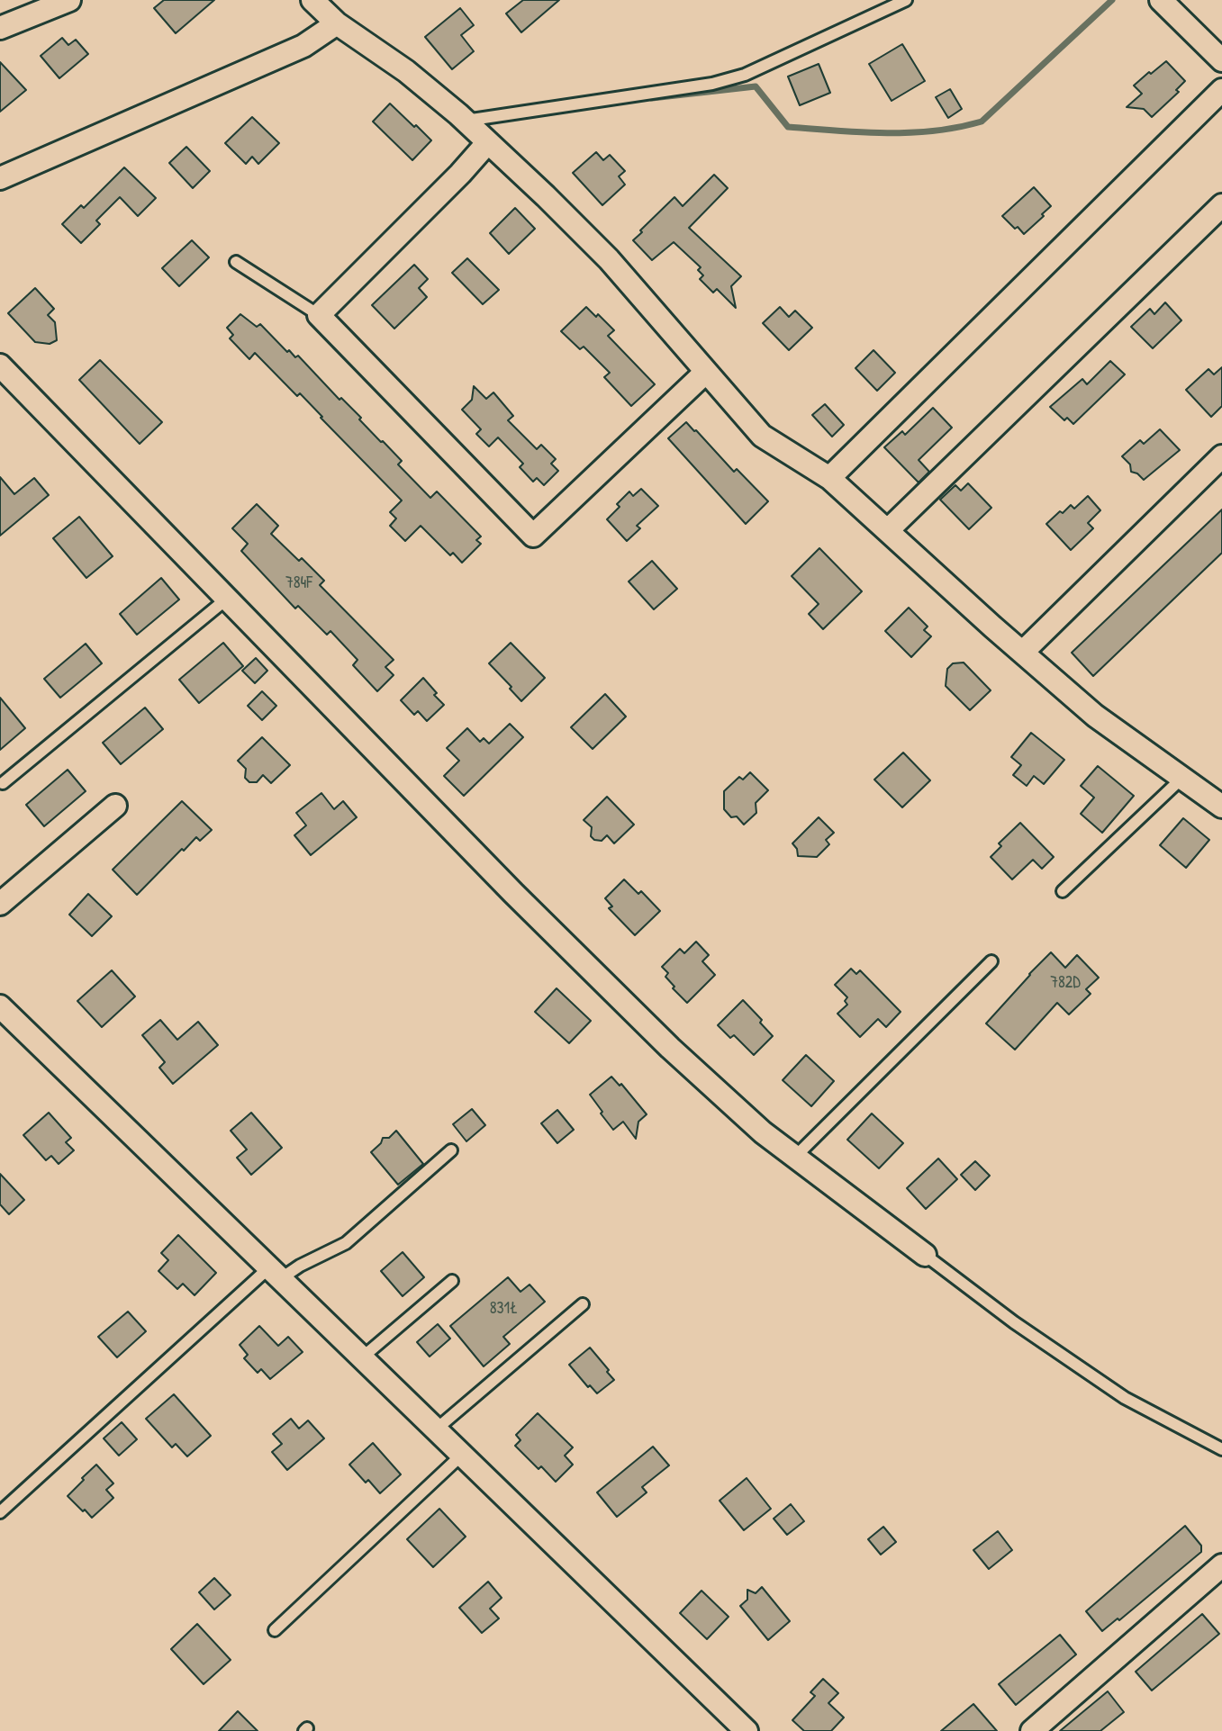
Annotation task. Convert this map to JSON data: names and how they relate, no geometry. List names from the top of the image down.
{
  "house_numbers": ["784F", "782D", "831Ł"]
}
